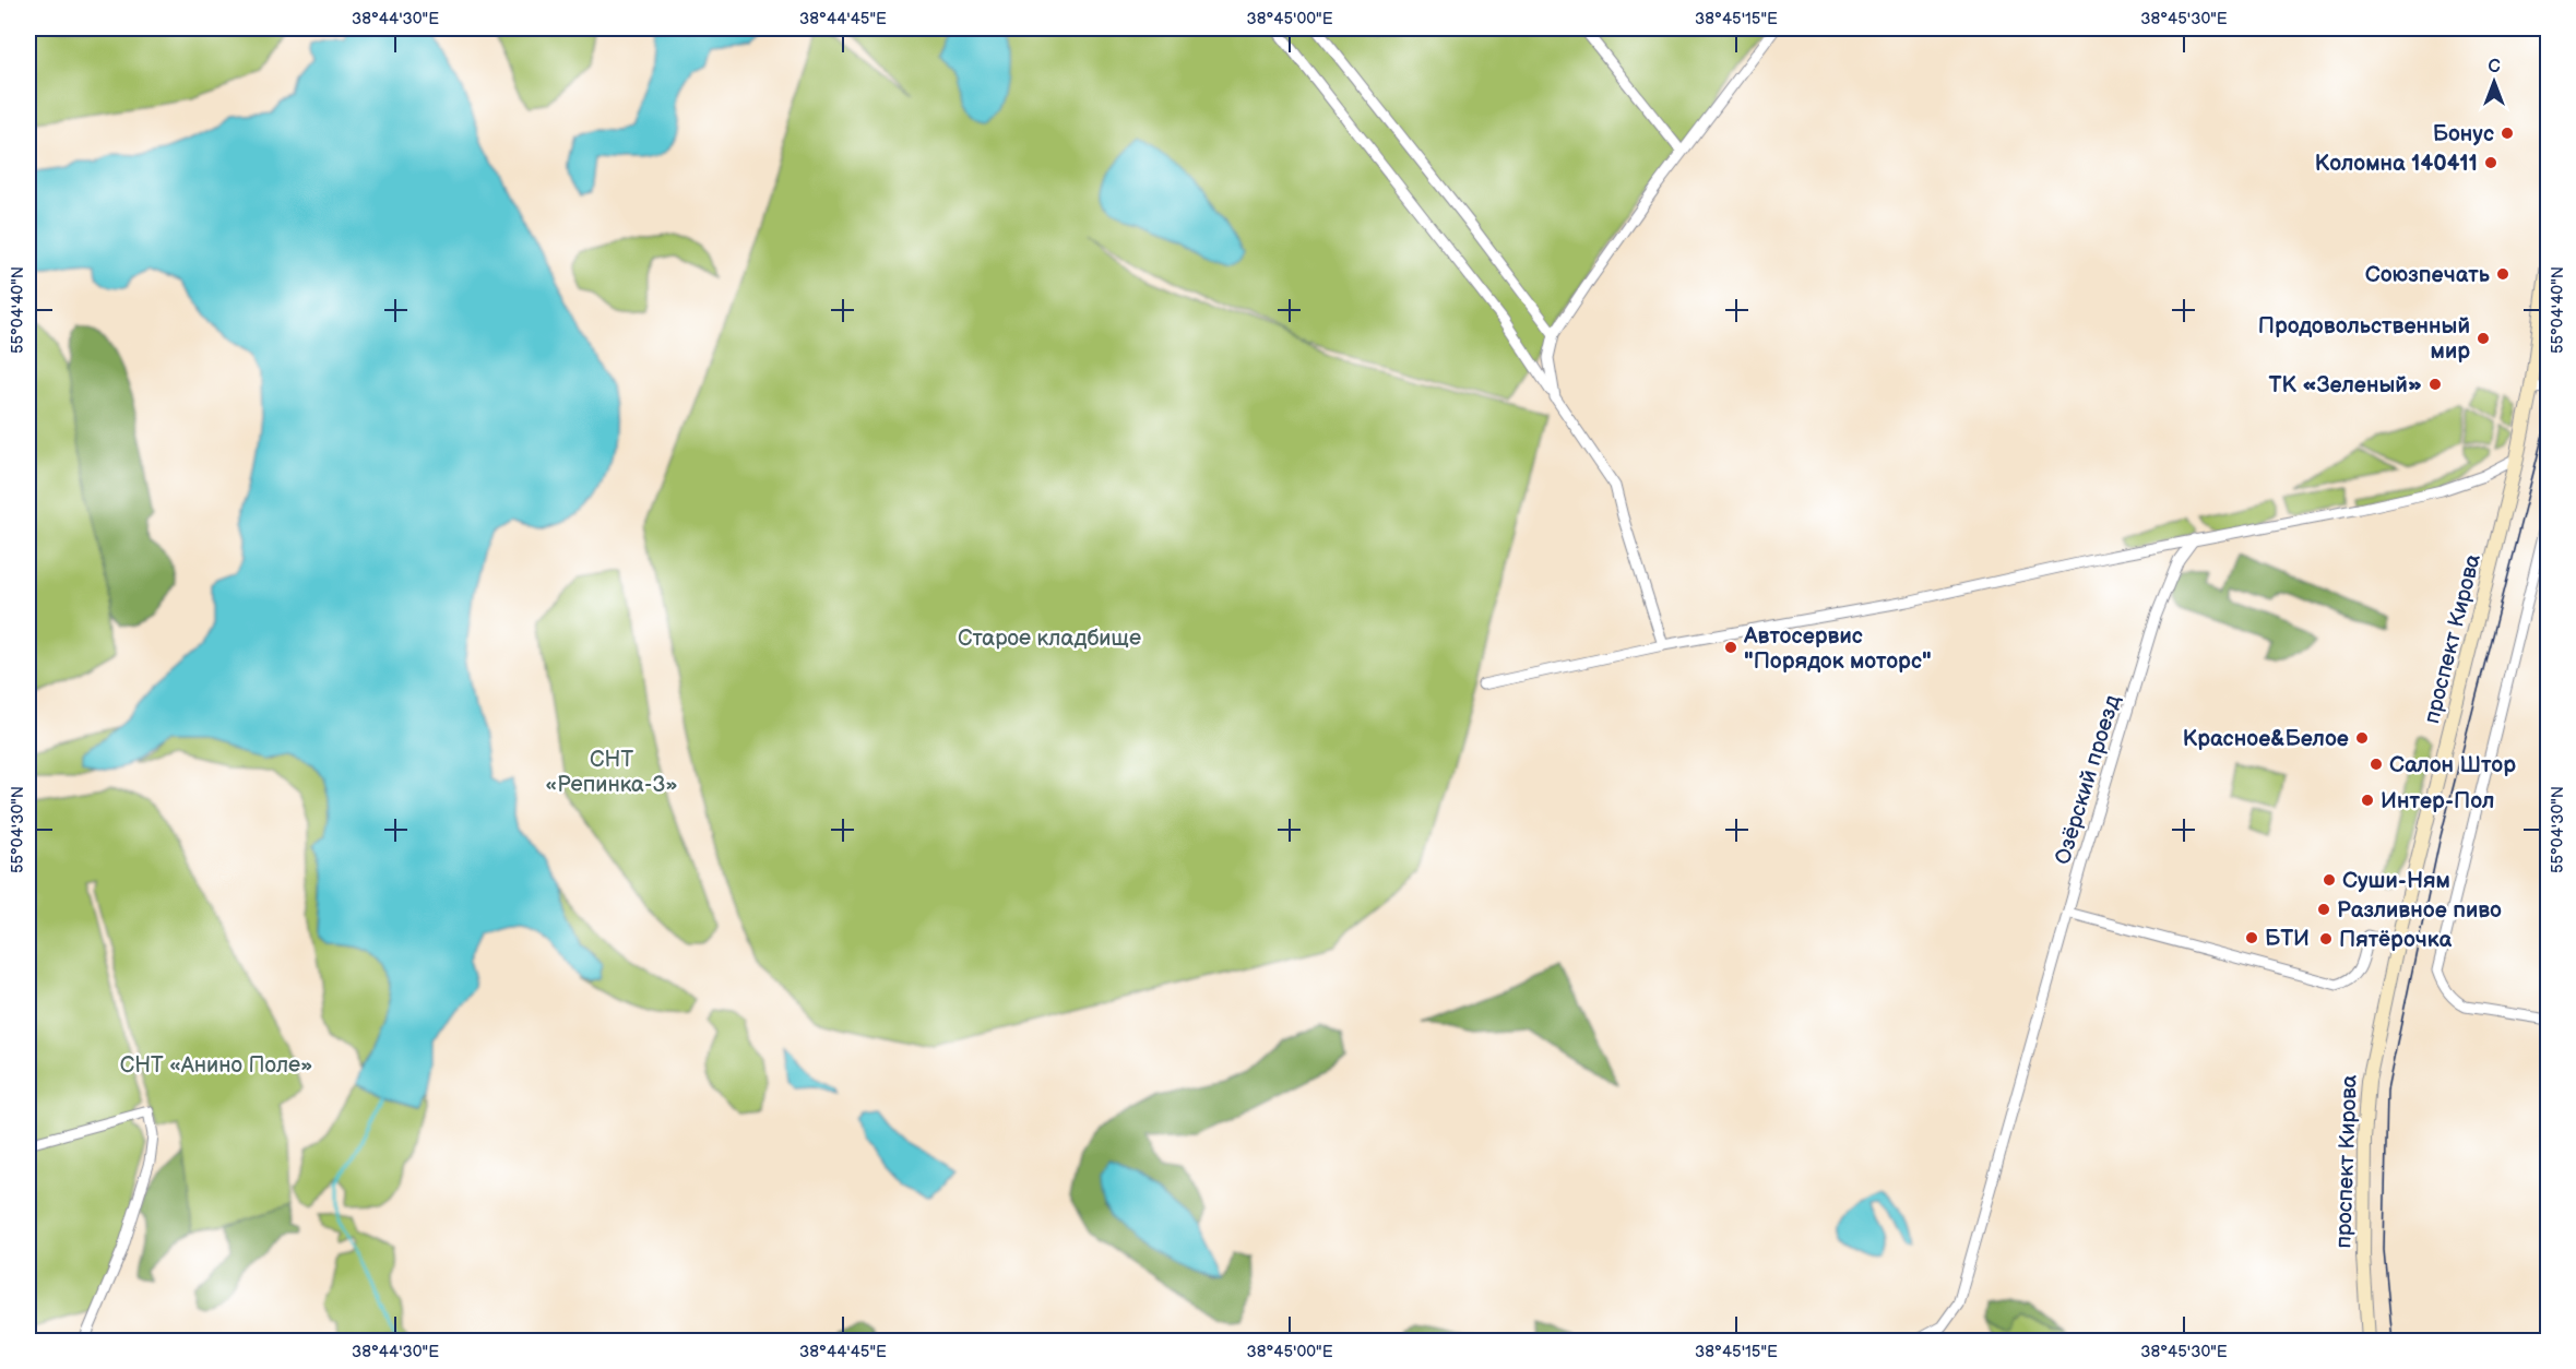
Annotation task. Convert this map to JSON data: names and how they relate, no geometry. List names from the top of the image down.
{
  "streets": {
    "main road": ["проспект Кирова"],
    "street": ["Озёрский проезд"]
  },
  "parks": ["Старое кладбище", "СНТ «Репинка-3»", "СНТ «Анино Поле»"],
  "places": [
    "Бонус",
    "Коломна 140411",
    "Союзпечать",
    "Продовольственный мир",
    "ТК «Зеленый»",
    "Автосервис \"Порядок моторс\"",
    "Красное&Белое",
    "Салон Штор",
    "Интер-Пол",
    "Суши-Ням",
    "Разливное пиво",
    "БТИ",
    "Пятёрочка"
  ],
  "north": "top",
  "coordinates": [
    "38°44'30\"E",
    "38°44'45\"E",
    "38°45'00\"E",
    "38°45'15\"E",
    "38°45'30\"E",
    "55°04'40\"N",
    "55°04'30\"N"
  ]
}
